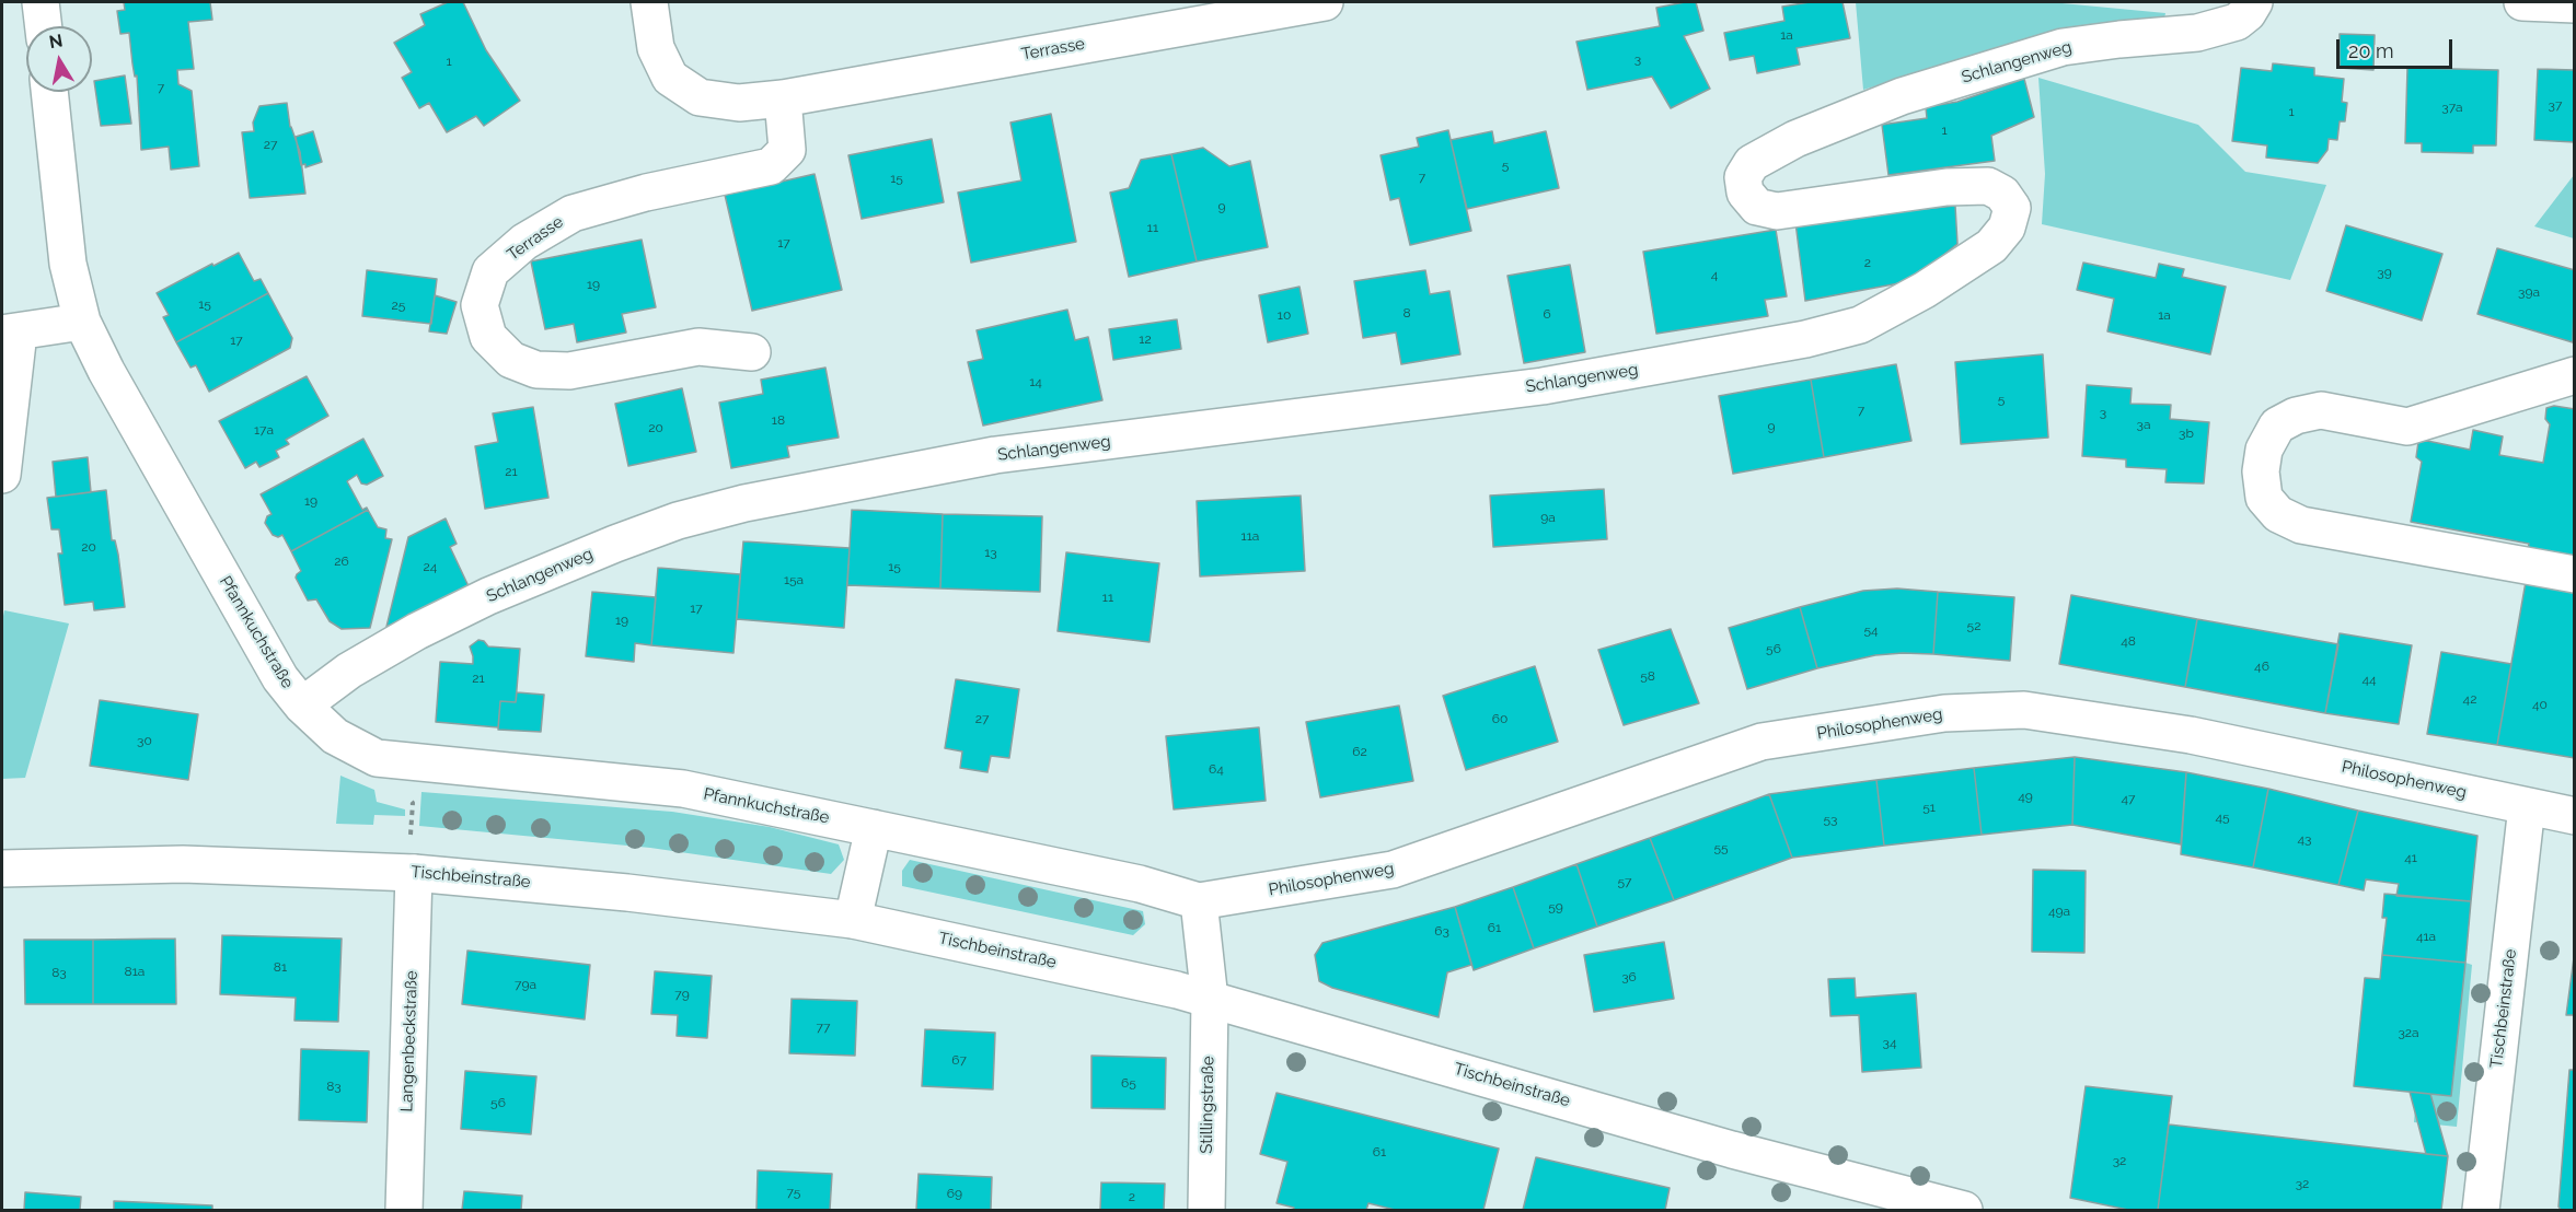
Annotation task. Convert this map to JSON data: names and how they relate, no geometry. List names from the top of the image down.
{
  "streets": {
    "street": [
      "Terrasse",
      "Schlangenweg",
      "Pfannkuchstraße",
      "Philosophenweg",
      "Tischbeinstraße",
      "Langenbeckstraße",
      "Stillingstraße"
    ]
  },
  "crossings": [
    ["Schlangenweg", "Pfannkuchstraße"],
    ["Pfannkuchstraße", "Philosophenweg"],
    ["Philosophenweg", "Tischbeinstraße"],
    ["Tischbeinstraße", "Langenbeckstraße"],
    ["Tischbeinstraße", "Stillingstraße"]
  ],
  "house_numbers": [
    "1a",
    "3",
    "1",
    "7",
    "37",
    "37a",
    "1",
    "1",
    "27",
    "5",
    "7",
    "15",
    "9",
    "11",
    "17",
    "2",
    "39",
    "4",
    "19",
    "39a",
    "15",
    "25",
    "8",
    "6",
    "10",
    "1a",
    "12",
    "17",
    "14",
    "5",
    "7",
    "3",
    "18",
    "3a",
    "9",
    "20",
    "17a",
    "3b",
    "21",
    "19",
    "9a",
    "11a",
    "20",
    "13",
    "26",
    "24",
    "15",
    "15a",
    "11",
    "17",
    "19",
    "52",
    "54",
    "48",
    "56",
    "46",
    "58",
    "21",
    "44",
    "42",
    "40",
    "27",
    "60",
    "30",
    "62",
    "64",
    "49",
    "47",
    "51",
    "45",
    "53",
    "43",
    "55",
    "41",
    "57",
    "59",
    "49a",
    "61",
    "63",
    "41a",
    "81",
    "81a",
    "83",
    "36",
    "79a",
    "79",
    "77",
    "32a",
    "34",
    "67",
    "65",
    "83",
    "56",
    "61",
    "32",
    "32",
    "75",
    "69",
    "2"
  ],
  "scale_bar": "20 m",
  "north": "top"
}
